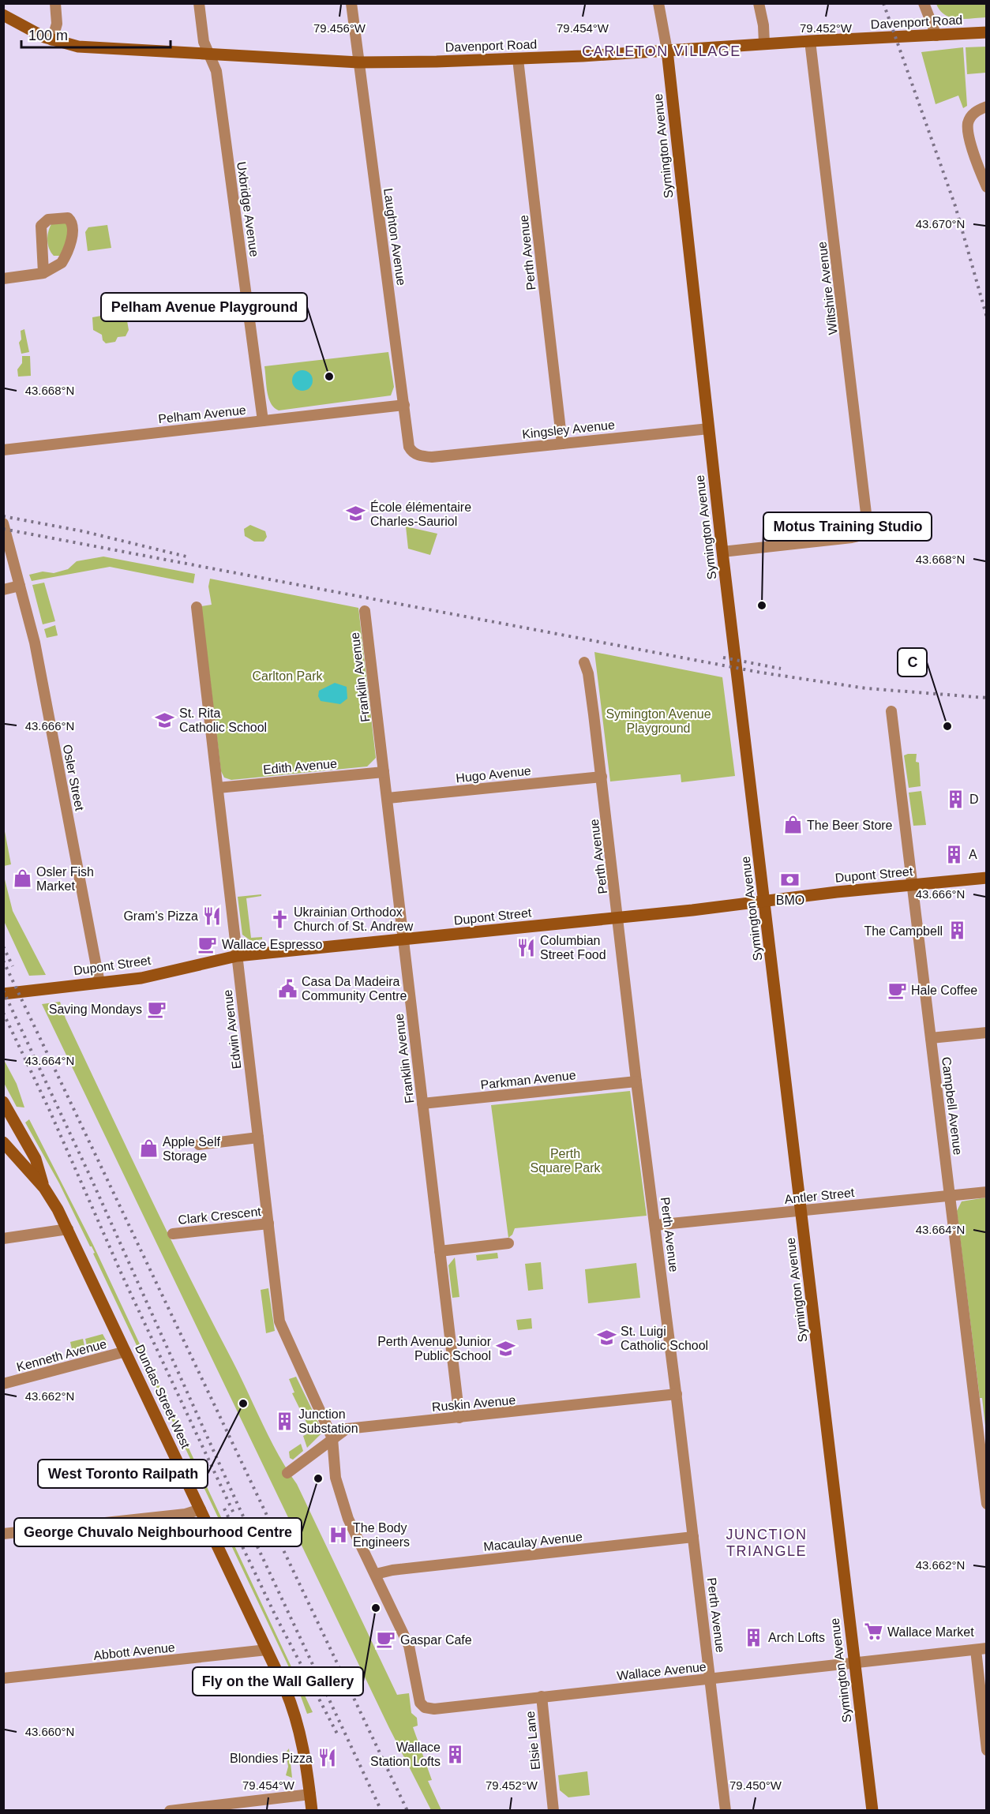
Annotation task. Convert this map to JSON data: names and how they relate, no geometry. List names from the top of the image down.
{
  "streets": {
    "street": [
      "Davenport Road",
      "Symington Avenue",
      "Uxbridge Avenue",
      "Laughton Avenue",
      "Perth Avenue",
      "Wiltshire Avenue",
      "Pelham Avenue",
      "Kingsley Avenue",
      "Franklin Avenue",
      "Edith Avenue",
      "Hugo Avenue",
      "Osler Street",
      "Dupont Street",
      "Edwin Avenue",
      "Parkman Avenue",
      "Campbell Avenue",
      "Antler Street",
      "Clark Crescent",
      "Kenneth Avenue",
      "Dundas Street West",
      "Ruskin Avenue",
      "Macaulay Avenue",
      "Abbott Avenue",
      "Wallace Avenue",
      "Elsie Lane"
    ]
  },
  "crossings": [
    ["Davenport Road", "Symington Avenue"],
    ["Davenport Road", "Uxbridge Avenue"],
    ["Davenport Road", "Laughton Avenue"],
    ["Davenport Road", "Perth Avenue"],
    ["Davenport Road", "Wiltshire Avenue"],
    ["Symington Avenue", "Wiltshire Avenue"],
    ["Symington Avenue", "Kingsley Avenue"],
    ["Symington Avenue", "Dupont Street"],
    ["Symington Avenue", "Antler Street"],
    ["Symington Avenue", "Wallace Avenue"],
    ["Uxbridge Avenue", "Pelham Avenue"],
    ["Laughton Avenue", "Pelham Avenue"],
    ["Laughton Avenue", "Kingsley Avenue"],
    ["Perth Avenue", "Kingsley Avenue"],
    ["Perth Avenue", "Hugo Avenue"],
    ["Perth Avenue", "Dupont Street"],
    ["Perth Avenue", "Parkman Avenue"],
    ["Perth Avenue", "Antler Street"],
    ["Perth Avenue", "Ruskin Avenue"],
    ["Perth Avenue", "Macaulay Avenue"],
    ["Perth Avenue", "Wallace Avenue"],
    ["Franklin Avenue", "Edith Avenue"],
    ["Franklin Avenue", "Hugo Avenue"],
    ["Franklin Avenue", "Dupont Street"],
    ["Franklin Avenue", "Parkman Avenue"],
    ["Franklin Avenue", "Ruskin Avenue"],
    ["Edith Avenue", "Edwin Avenue"],
    ["Osler Street", "Dupont Street"],
    ["Dupont Street", "Edwin Avenue"],
    ["Dupont Street", "Campbell Avenue"],
    ["Edwin Avenue", "Clark Crescent"],
    ["Edwin Avenue", "Ruskin Avenue"],
    ["Edwin Avenue", "Macaulay Avenue"],
    ["Edwin Avenue", "Wallace Avenue"],
    ["Campbell Avenue", "Antler Street"],
    ["Kenneth Avenue", "Dundas Street West"],
    ["Dundas Street West", "Abbott Avenue"],
    ["Wallace Avenue", "Elsie Lane"]
  ],
  "districts": ["CARLETON VILLAGE", "JUNCTION TRIANGLE"],
  "parks": ["Carlton Park", "Symington Avenue Playground", "Perth Square Park"],
  "places": {
    "other": [
      "Pelham Avenue Playground",
      "Motus Training Studio",
      "C",
      "West Toronto Railpath",
      "George Chuvalo Neighbourhood Centre",
      "Fly on the Wall Gallery"
    ],
    "school or university": [
      "École élémentaire Charles-Sauriol",
      "St. Rita Catholic School",
      "St. Luigi Catholic School",
      "Perth Avenue Junior Public School"
    ],
    "building": [
      "D",
      "A",
      "The Campbell",
      "Junction Substation",
      "Arch Lofts",
      "Wallace Station Lofts"
    ],
    "shop": ["The Beer Store", "Osler Fish Market", "Apple Self Storage"],
    "bank": ["BMO"],
    "restaurant": ["Gram's Pizza", "Columbian Street Food", "Blondies Pizza"],
    "church": ["Ukrainian Orthodox Church of St. Andrew"],
    "cafe": [
      "Wallace Espresso",
      "Hale Coffee",
      "Saving Mondays",
      "Gaspar Cafe"
    ],
    "public building": ["Casa Da Madeira Community Centre"],
    "hospital": ["The Body Engineers"],
    "supermarket": ["Wallace Market"]
  },
  "scale_bar": "100 m",
  "coordinates": [
    "79.456°W",
    "79.454°W",
    "79.452°W",
    "43.670°N",
    "43.668°N",
    "43.666°N",
    "43.664°N",
    "43.662°N",
    "43.660°N",
    "79.450°W"
  ]
}
